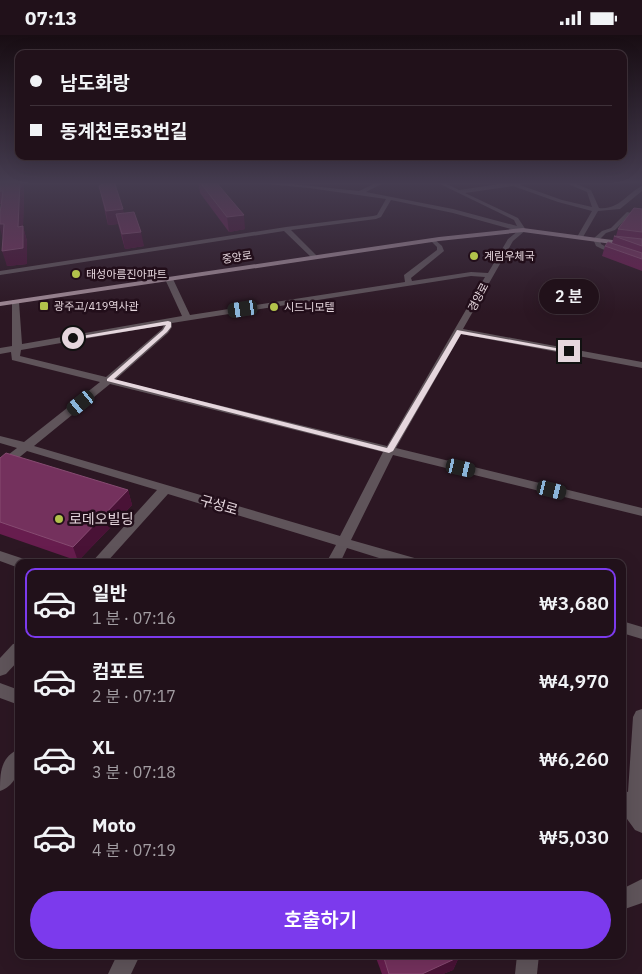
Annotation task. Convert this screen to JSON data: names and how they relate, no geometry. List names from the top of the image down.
{
  "streets": {
    "main road": ["중앙로"],
    "street": ["경양로", "구성로"]
  },
  "crossings": [
    ["중앙로", "경양로"],
    ["경양로", "구성로"]
  ],
  "places": {
    "other": [
      "계림우체국",
      "태성아름진아파트",
      "시드니모텔",
      "로데오빌딩"
    ],
    "transit": ["광주고/419역사관"]
  },
  "page": {
    "status": "07:13",
    "banner": ["남도화랑", "동계천로53번길"],
    "bubble": "2 분",
    "list": [
      {
        "name": "일반",
        "note": "1 분 · 07:16",
        "value": "₩3,680"
      },
      {
        "name": "컴포트",
        "note": "2 분 · 07:17",
        "value": "₩4,970"
      },
      {
        "name": "XL",
        "note": "3 분 · 07:18",
        "value": "₩6,260"
      },
      {
        "name": "Moto",
        "note": "4 분 · 07:19",
        "value": "₩5,030"
      }
    ],
    "buttons": "호출하기"
  }
}
